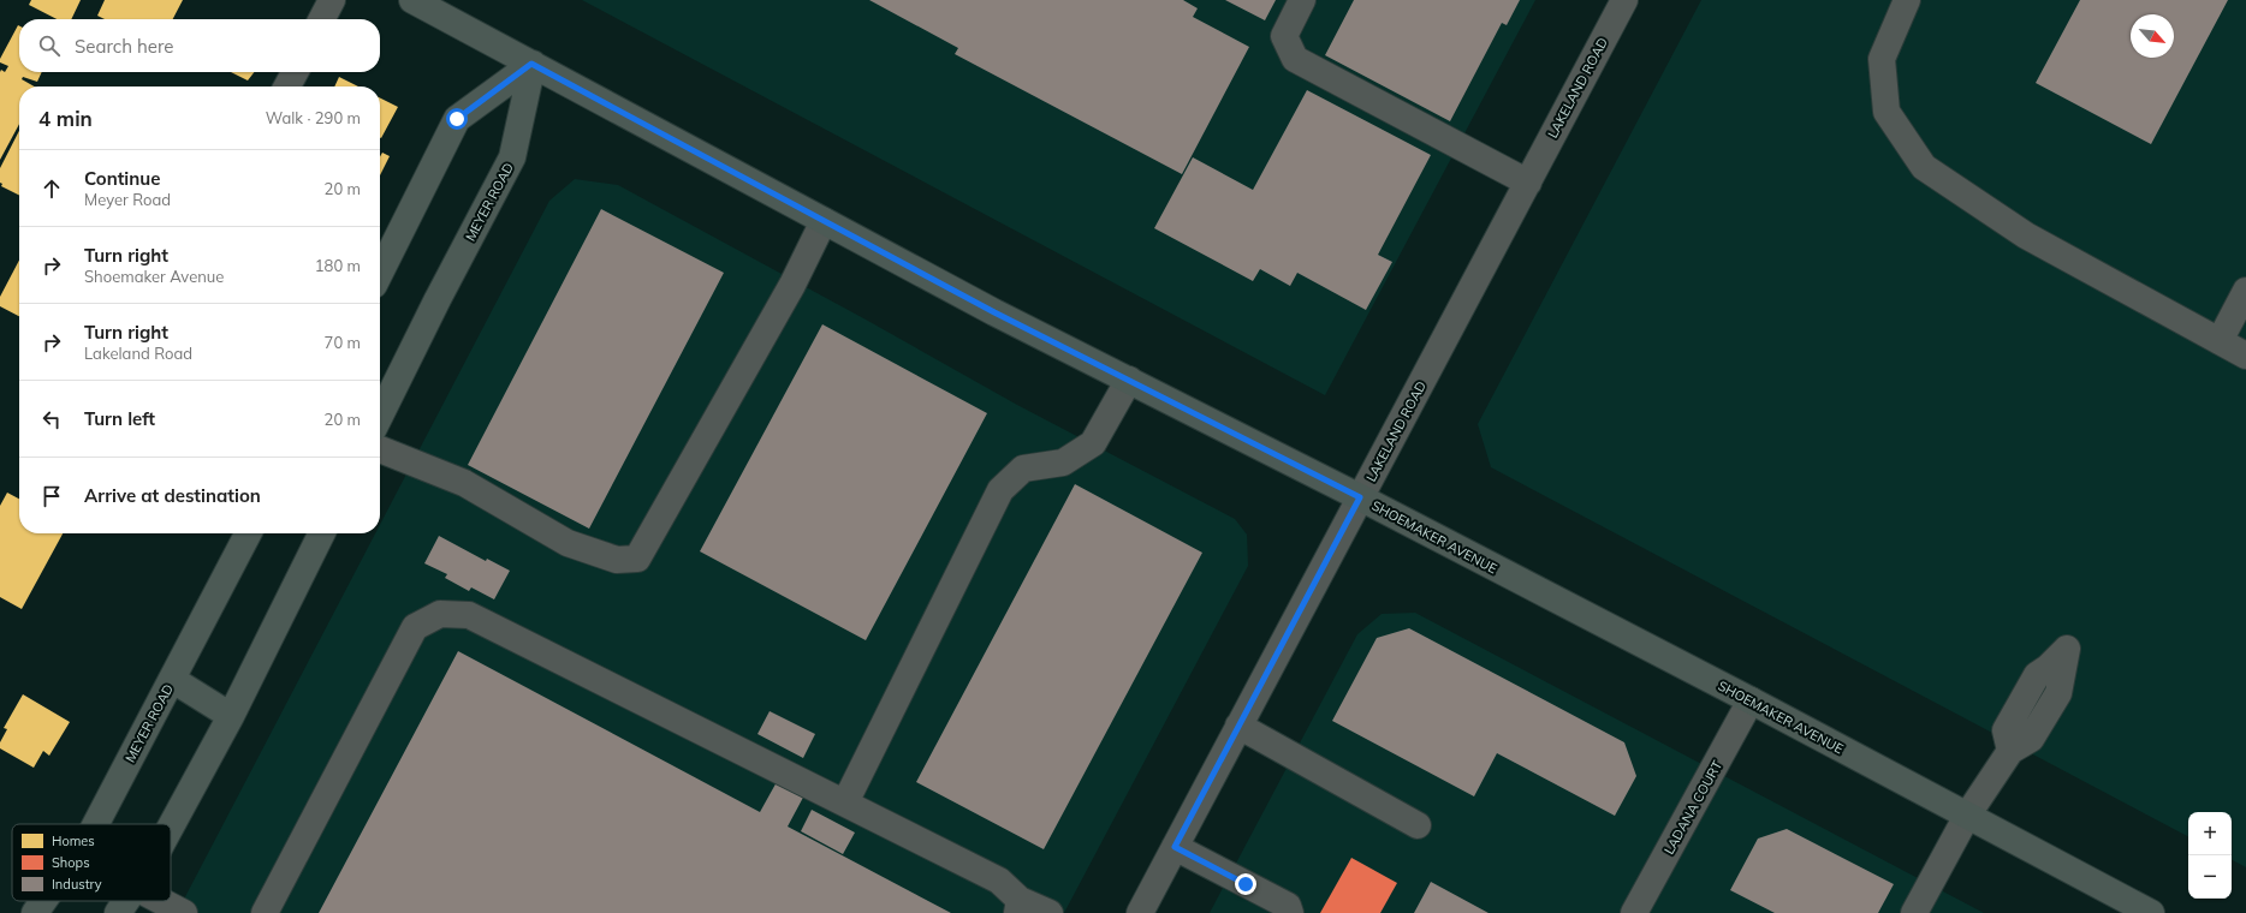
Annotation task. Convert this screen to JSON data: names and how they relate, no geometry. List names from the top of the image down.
{
  "streets": {
    "main road": ["MEYER ROAD", "SHOEMAKER AVENUE"],
    "street": ["LAKELAND ROAD", "LADANA COURT"]
  },
  "crossings": [
    ["LAKELAND ROAD", "SHOEMAKER AVENUE"],
    ["MEYER ROAD", "SHOEMAKER AVENUE"],
    ["SHOEMAKER AVENUE", "LADANA COURT"]
  ],
  "legend": ["Homes", "Shops", "Industry"],
  "north": "bottom right",
  "page": {
    "search": "Search here",
    "heading": ["4 min", "Walk · 290 m"],
    "list": [
      ["Continue", "Meyer Road", "20 m"],
      ["Turn right", "Shoemaker Avenue", "180 m"],
      ["Turn right", "Lakeland Road", "70 m"],
      ["Turn left", "20 m"],
      "Arrive at destination"
    ],
    "map_buttons": ["+", "−"]
  }
}
